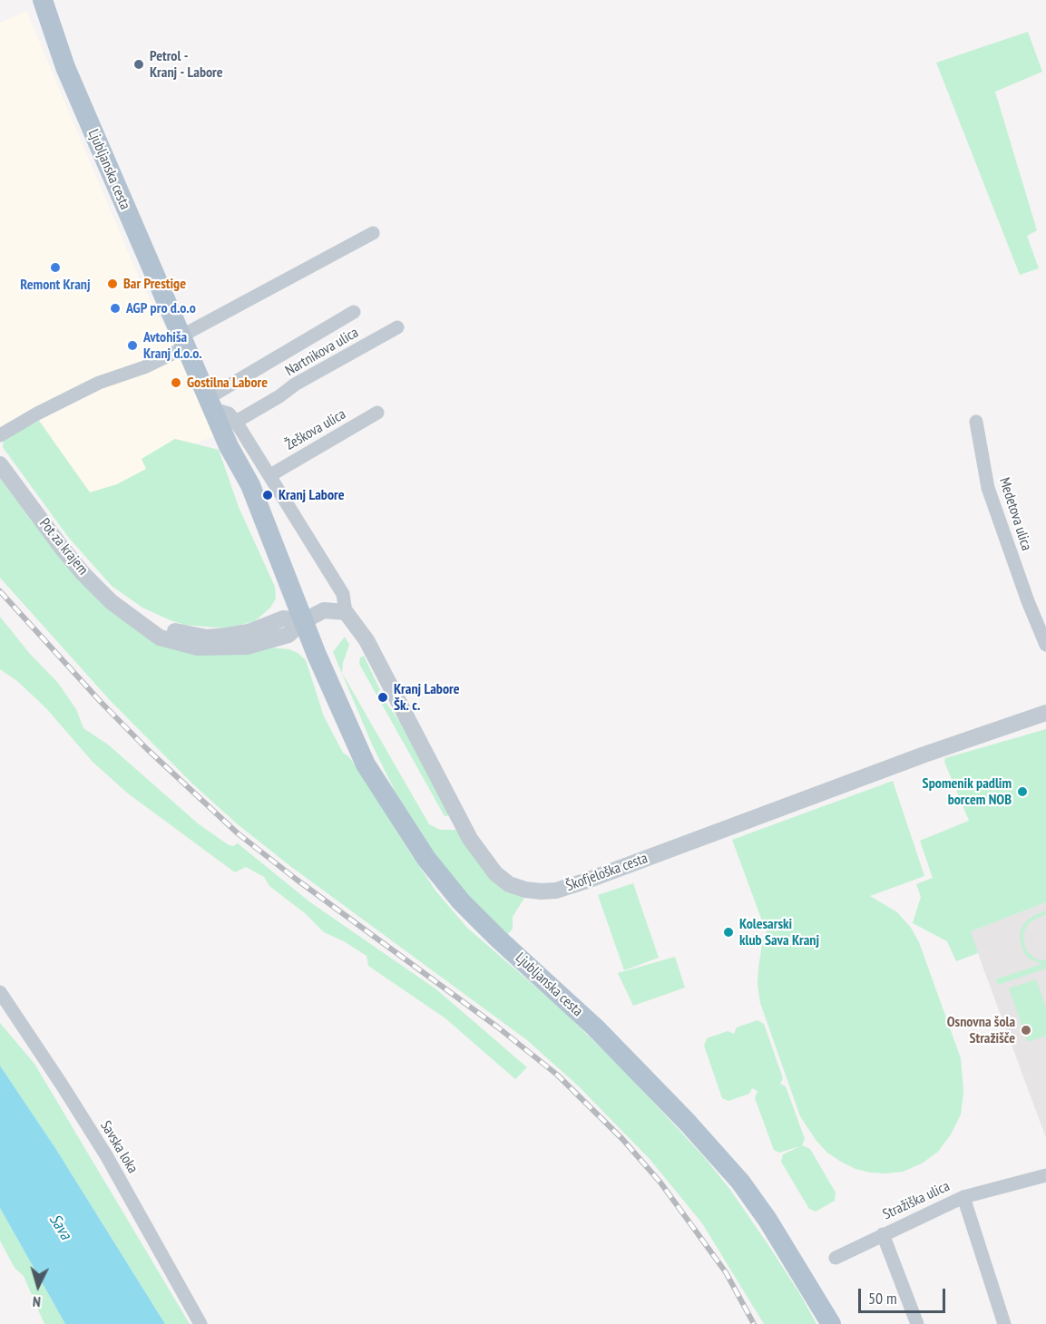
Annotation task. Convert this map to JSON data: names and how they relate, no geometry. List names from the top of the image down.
{
  "streets": {
    "main road": ["Ljubljanska cesta"],
    "street": [
      "Nartnikova ulica",
      "Žeškova ulica",
      "Medetova ulica",
      "Pot za krajem",
      "Škofjeloška cesta",
      "Savska loka",
      "Stražiška ulica"
    ]
  },
  "crossings": [
    ["Ljubljanska cesta", "Pot za krajem"]
  ],
  "water": ["Sava"],
  "places": [
    "Petrol - Kranj - Labore",
    "Remont Kranj",
    "Bar Prestige",
    "AGP pro d.o.o",
    "Avtohiša Kranj d.o.o.",
    "Gostilna Labore",
    "Kranj Labore",
    "Kranj Labore Šk. c.",
    "Spomenik padlim borcem NOB",
    "Kolesarski klub Sava Kranj",
    "Osnovna šola Stražišče"
  ],
  "scale_bar": "50 m",
  "north": "bottom"
}
